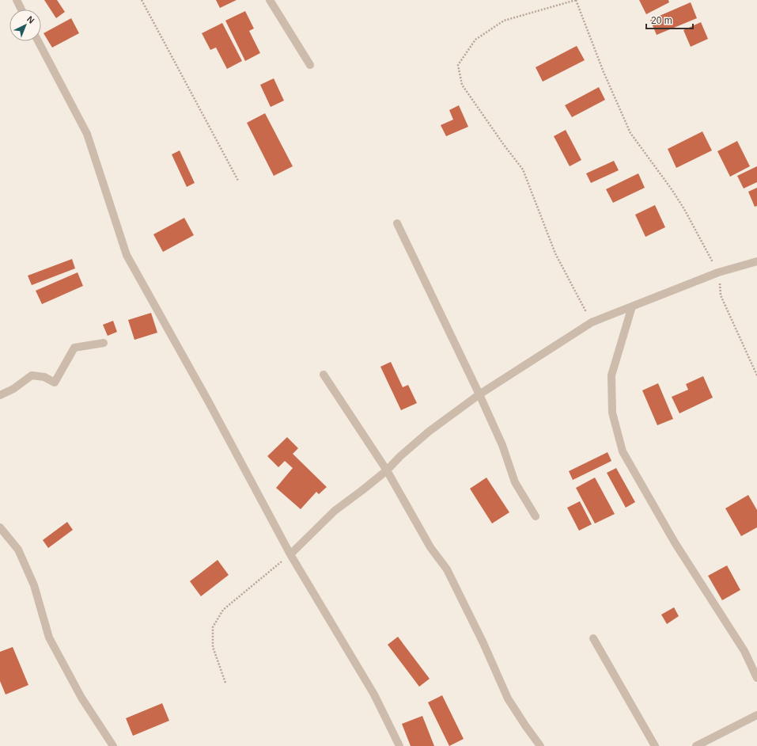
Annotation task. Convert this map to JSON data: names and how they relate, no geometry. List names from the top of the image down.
{
  "scale_bar": "20 m",
  "north": "top right"
}
